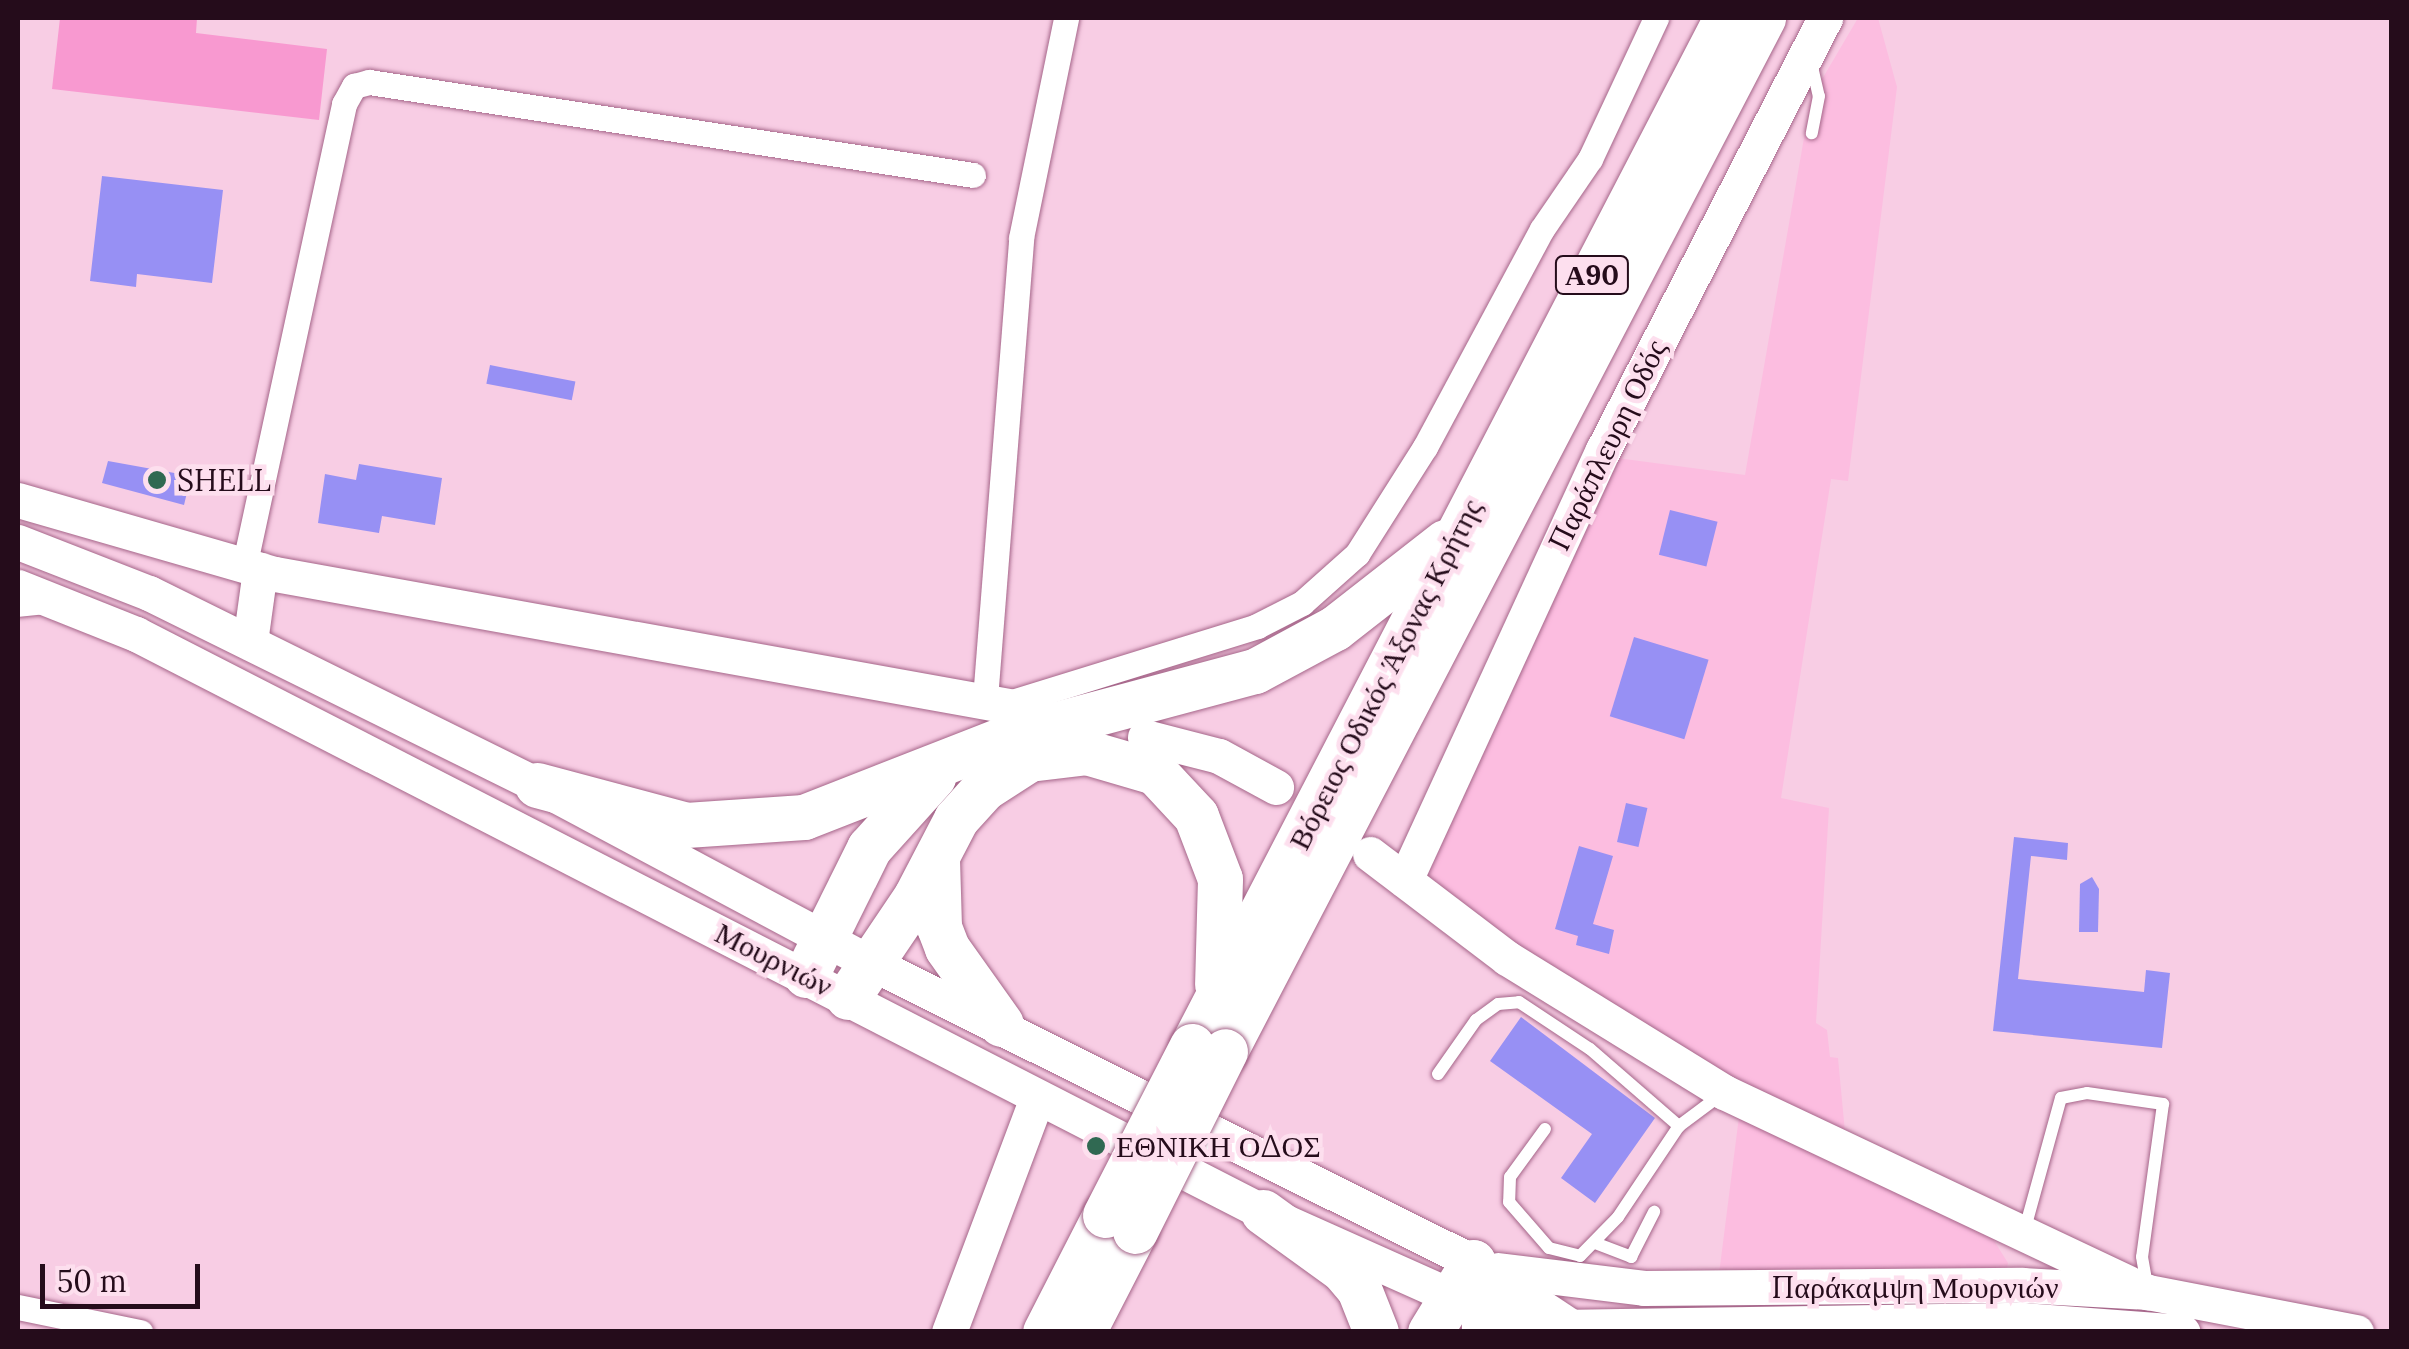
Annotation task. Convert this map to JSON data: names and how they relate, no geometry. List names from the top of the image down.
{
  "streets": {
    "highway": ["Α90", "Βόρειος Οδικός Άξονας Κρήτης"],
    "main road": ["Παράπλευρη Οδός", "Μουρνιών", "Παράκαμψη Μουρνιών"]
  },
  "crossings": [
    ["Μουρνιών", "Παράκαμψη Μουρνιών"]
  ],
  "places": ["SHELL", "ΕΘΝΙΚΗ ΟΔΟΣ"],
  "scale_bar": "50 m"
}
